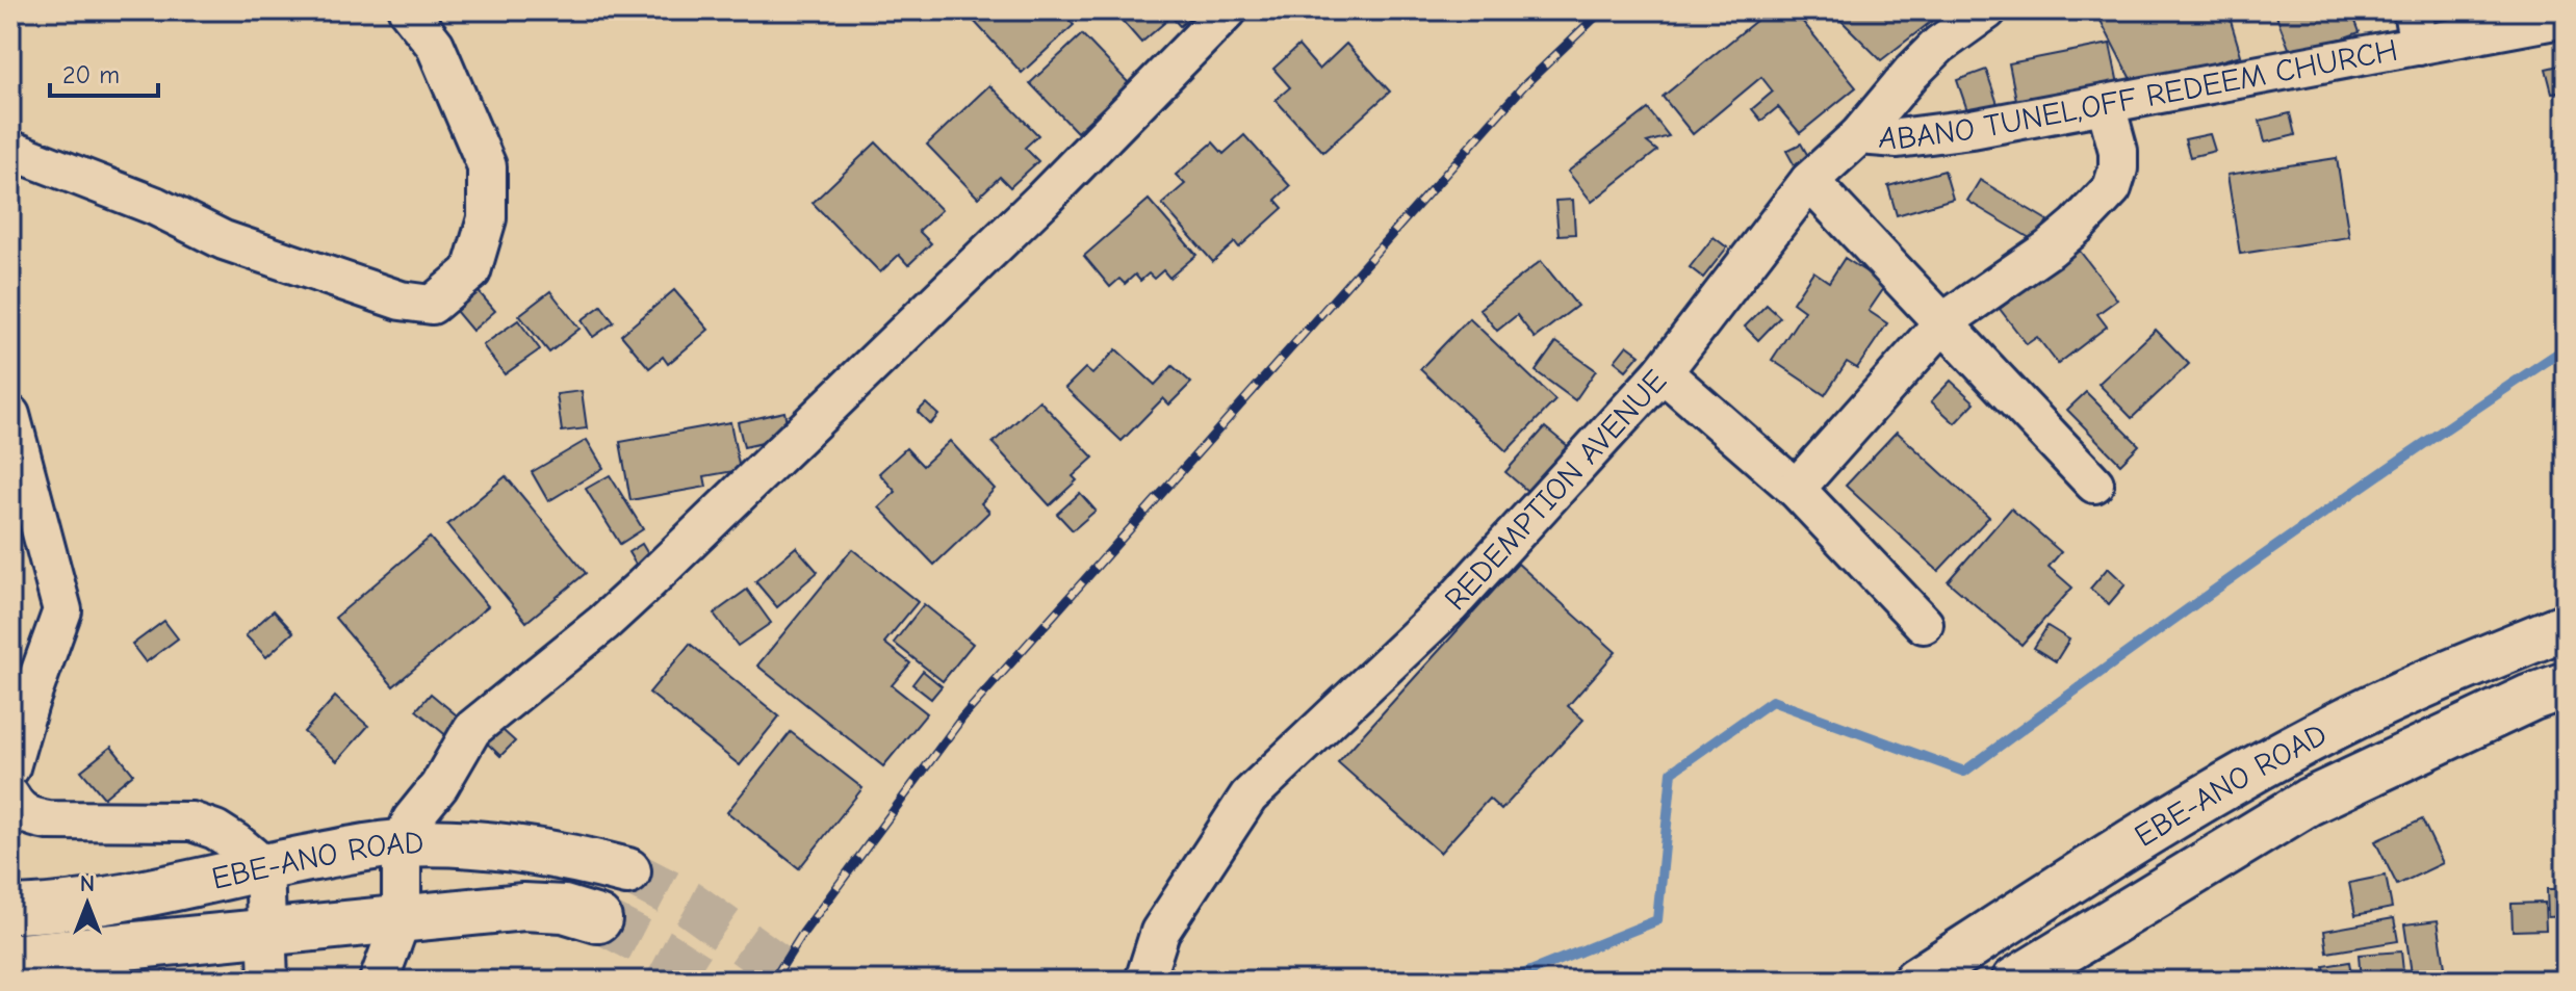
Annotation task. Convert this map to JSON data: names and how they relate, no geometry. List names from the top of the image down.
{
  "streets": {
    "main road": ["EBE-ANO ROAD"],
    "street": ["ABANO TUNEL,OFF REDEEM CHURCH", "REDEMPTION AVENUE"]
  },
  "crossings": [
    ["ABANO TUNEL,OFF REDEEM CHURCH", "REDEMPTION AVENUE"]
  ],
  "scale_bar": "20 m",
  "north": "top"
}
